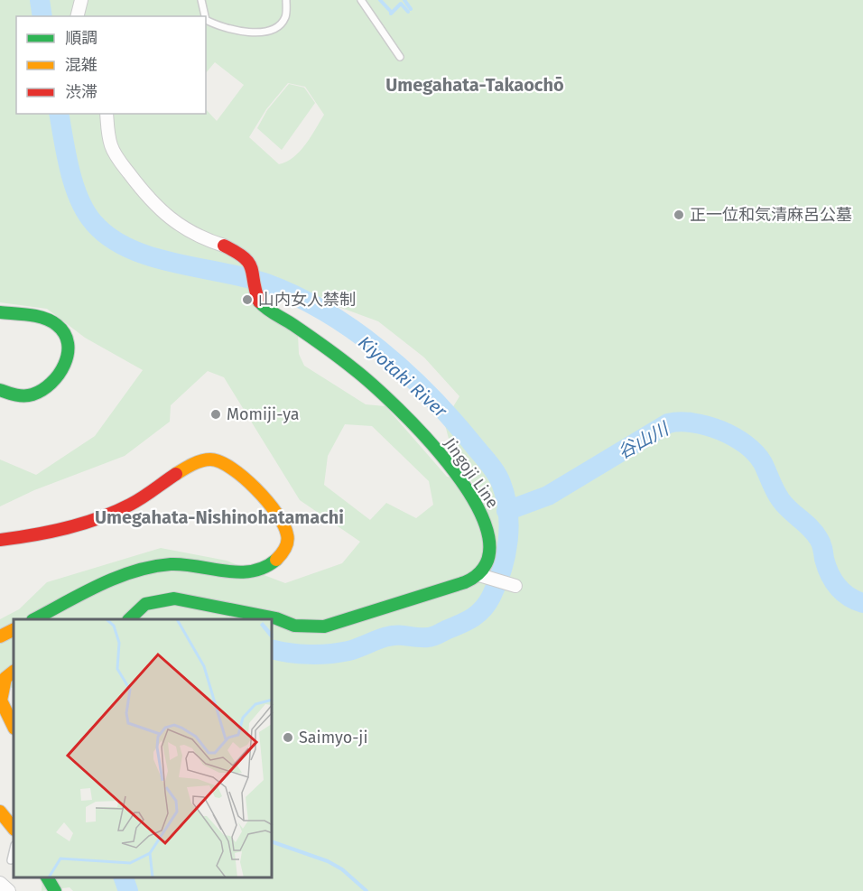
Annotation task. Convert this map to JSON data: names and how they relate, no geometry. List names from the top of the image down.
{
  "streets": {
    "main road": ["Jingoji Line"]
  },
  "districts": ["Umegahata-Takaochō", "Umegahata-Nishinohatamachi"],
  "water": ["Kiyotaki River", "谷山川"],
  "places": [
    "正一位和気清麻呂公墓",
    "山内女人禁制",
    "Momiji-ya",
    "Saimyo-ji"
  ],
  "legend": ["順調", "混雑", "渋滞"]
}
